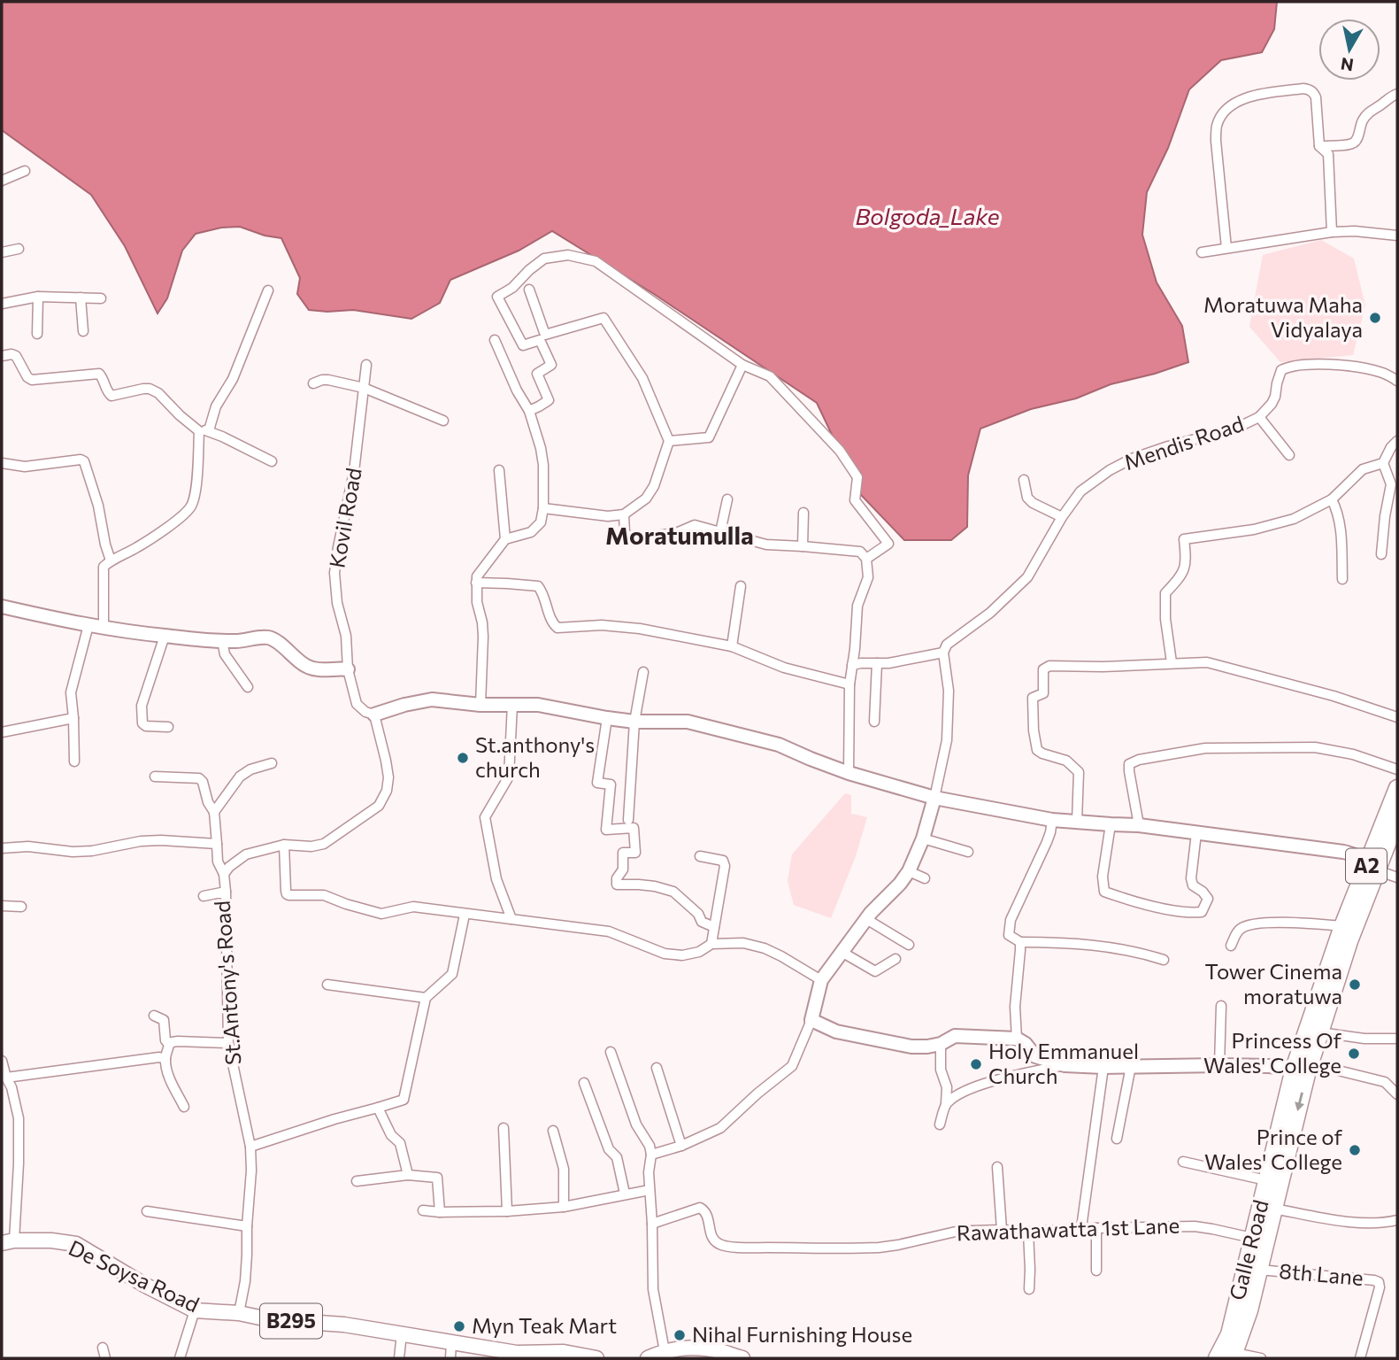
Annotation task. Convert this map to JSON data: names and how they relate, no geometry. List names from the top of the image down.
{
  "streets": {
    "highway": ["A2", "Galle Road"],
    "main road": ["De Soysa Road", "B295"],
    "street": [
      "Mendis Road",
      "Kovil Road",
      "St.Antony's Road",
      "Rawathawatta 1st Lane",
      "8th Lane"
    ]
  },
  "crossings": [
    ["Kovil Road", "St.Antony's Road"],
    ["St.Antony's Road", "De Soysa Road"],
    ["Rawathawatta 1st Lane", "Galle Road"],
    ["Galle Road", "8th Lane"]
  ],
  "districts": ["Moratumulla"],
  "water": ["Bolgoda_Lake"],
  "places": [
    "Moratuwa Maha Vidyalaya",
    "St.anthony's church",
    "Tower Cinema moratuwa",
    "Princess Of Wales' College",
    "Holy Emmanuel Church",
    "Prince of Wales' College",
    "Myn Teak Mart",
    "Nihal Furnishing House"
  ],
  "north": "bottom"
}
